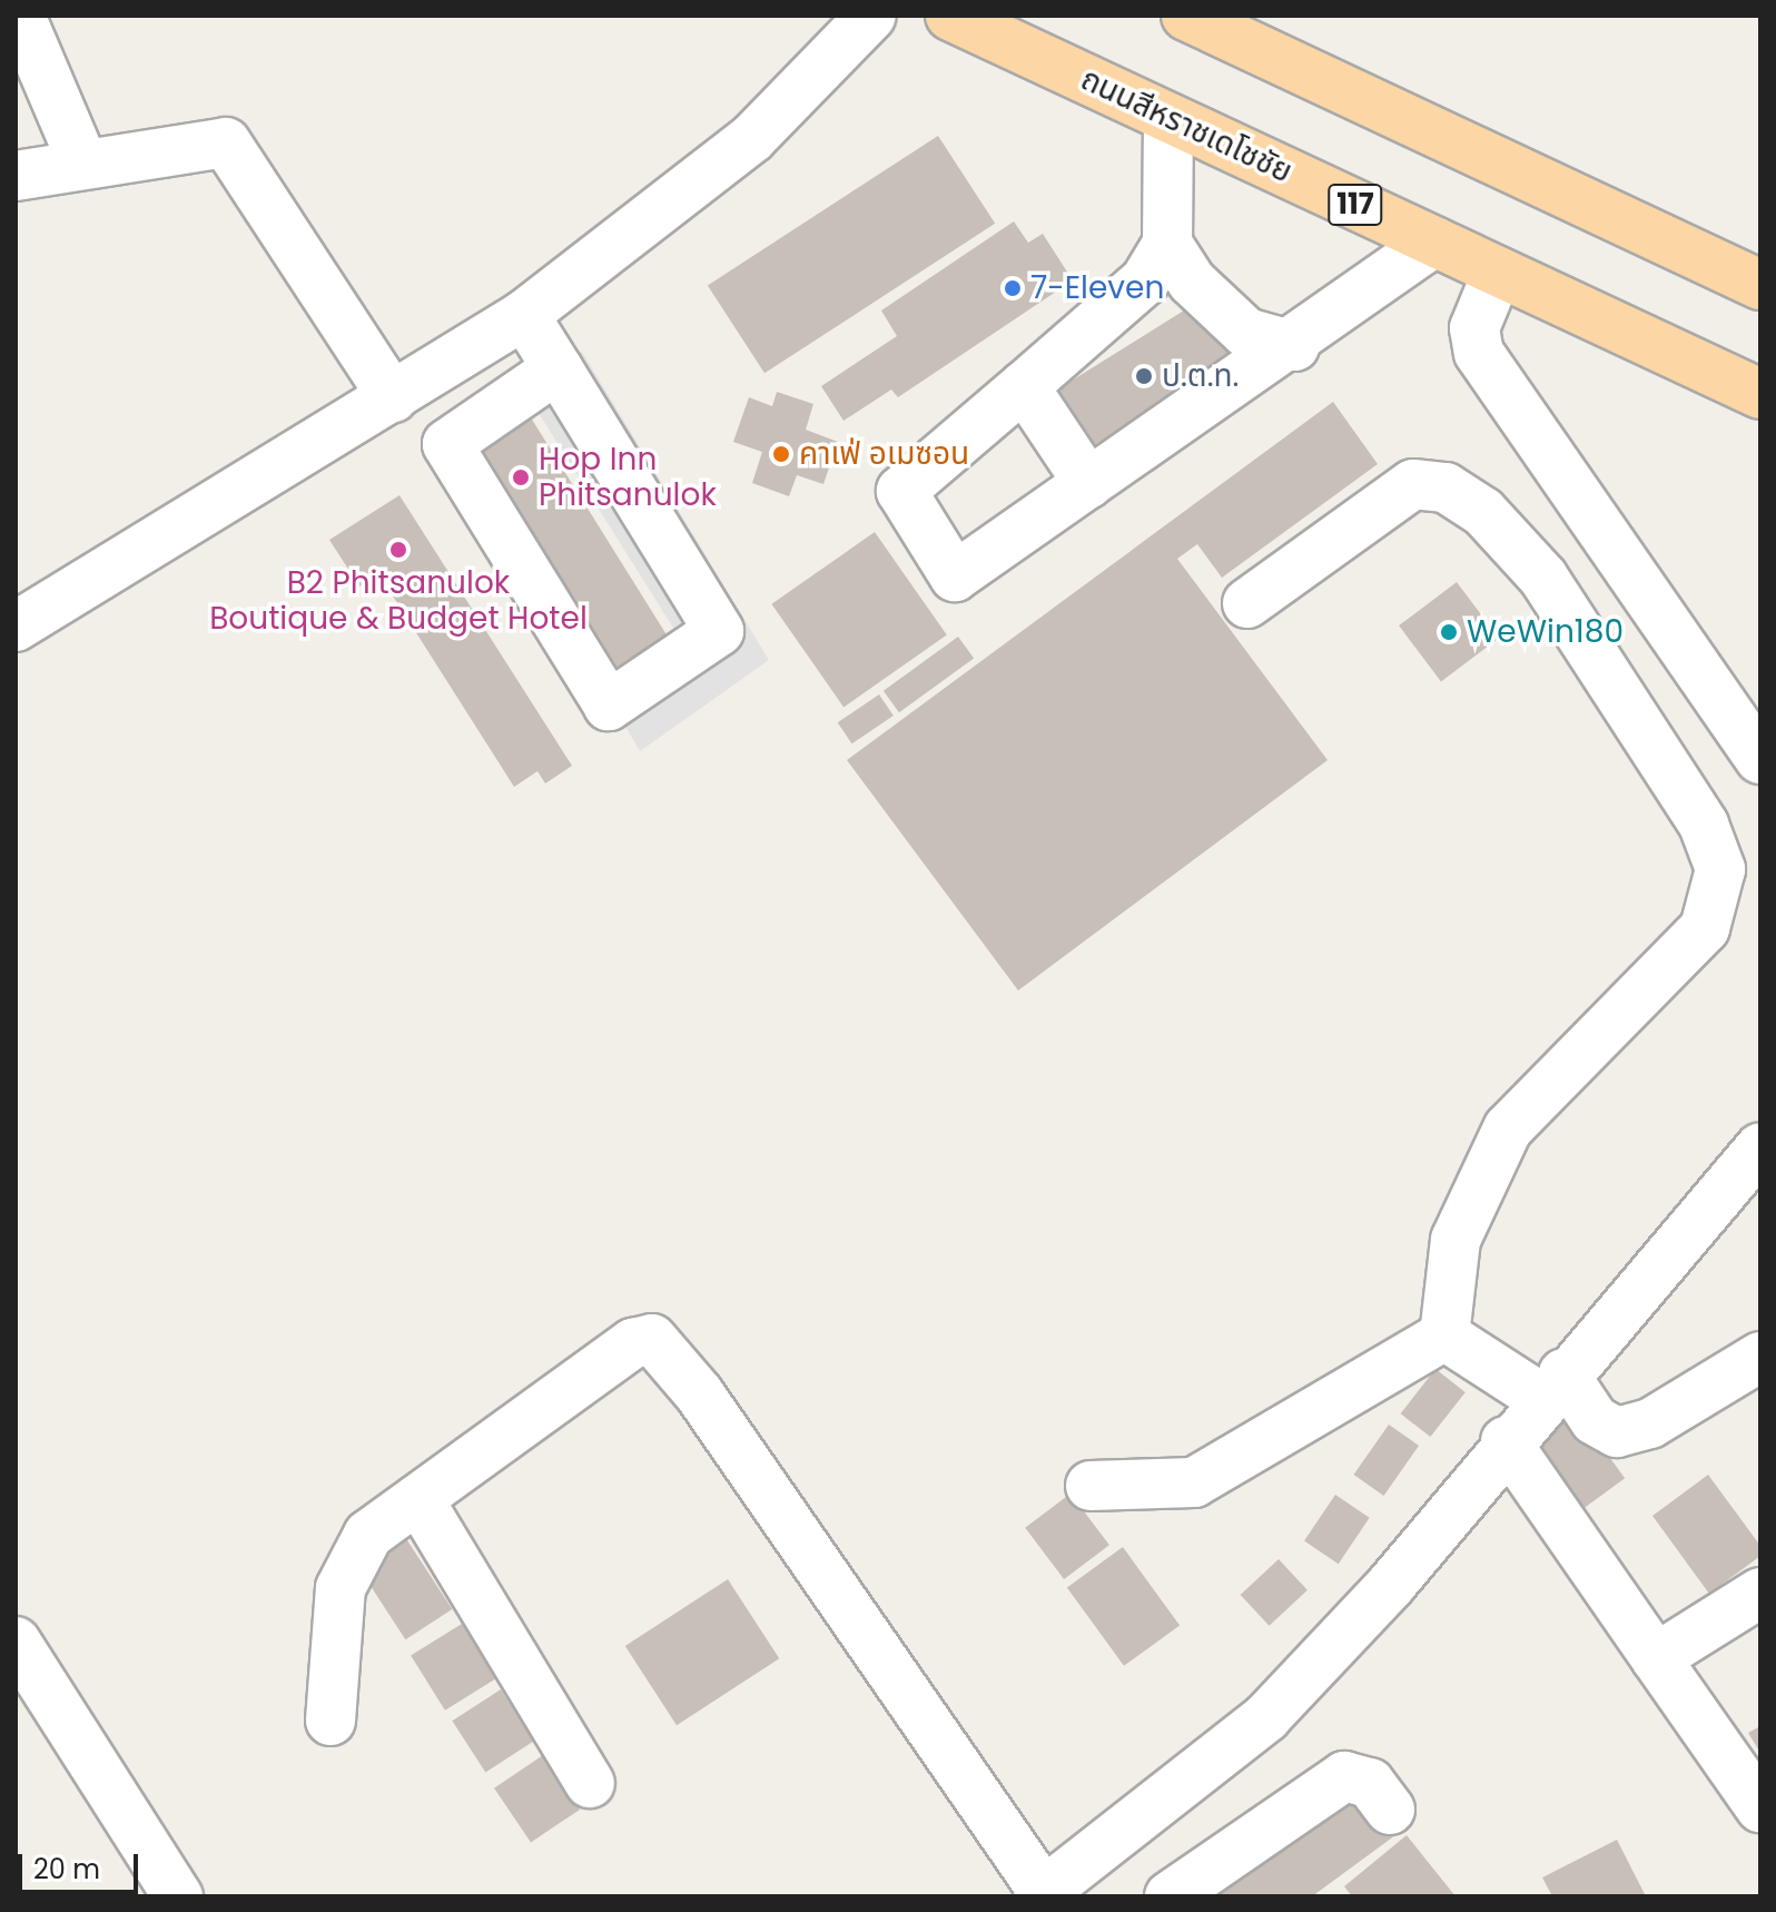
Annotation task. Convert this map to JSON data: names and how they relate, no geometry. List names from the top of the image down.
{
  "streets": {
    "main road": ["ถนนสีหราชเดโชชัย", "117"]
  },
  "places": [
    "7-Eleven",
    "ป.ต.ท.",
    "คาเฟ่ อเมซอน",
    "Hop Inn Phitsanulok",
    "B2 Phitsanulok Boutique & Budget Hotel",
    "WeWin180"
  ],
  "scale_bar": "20 m"
}
